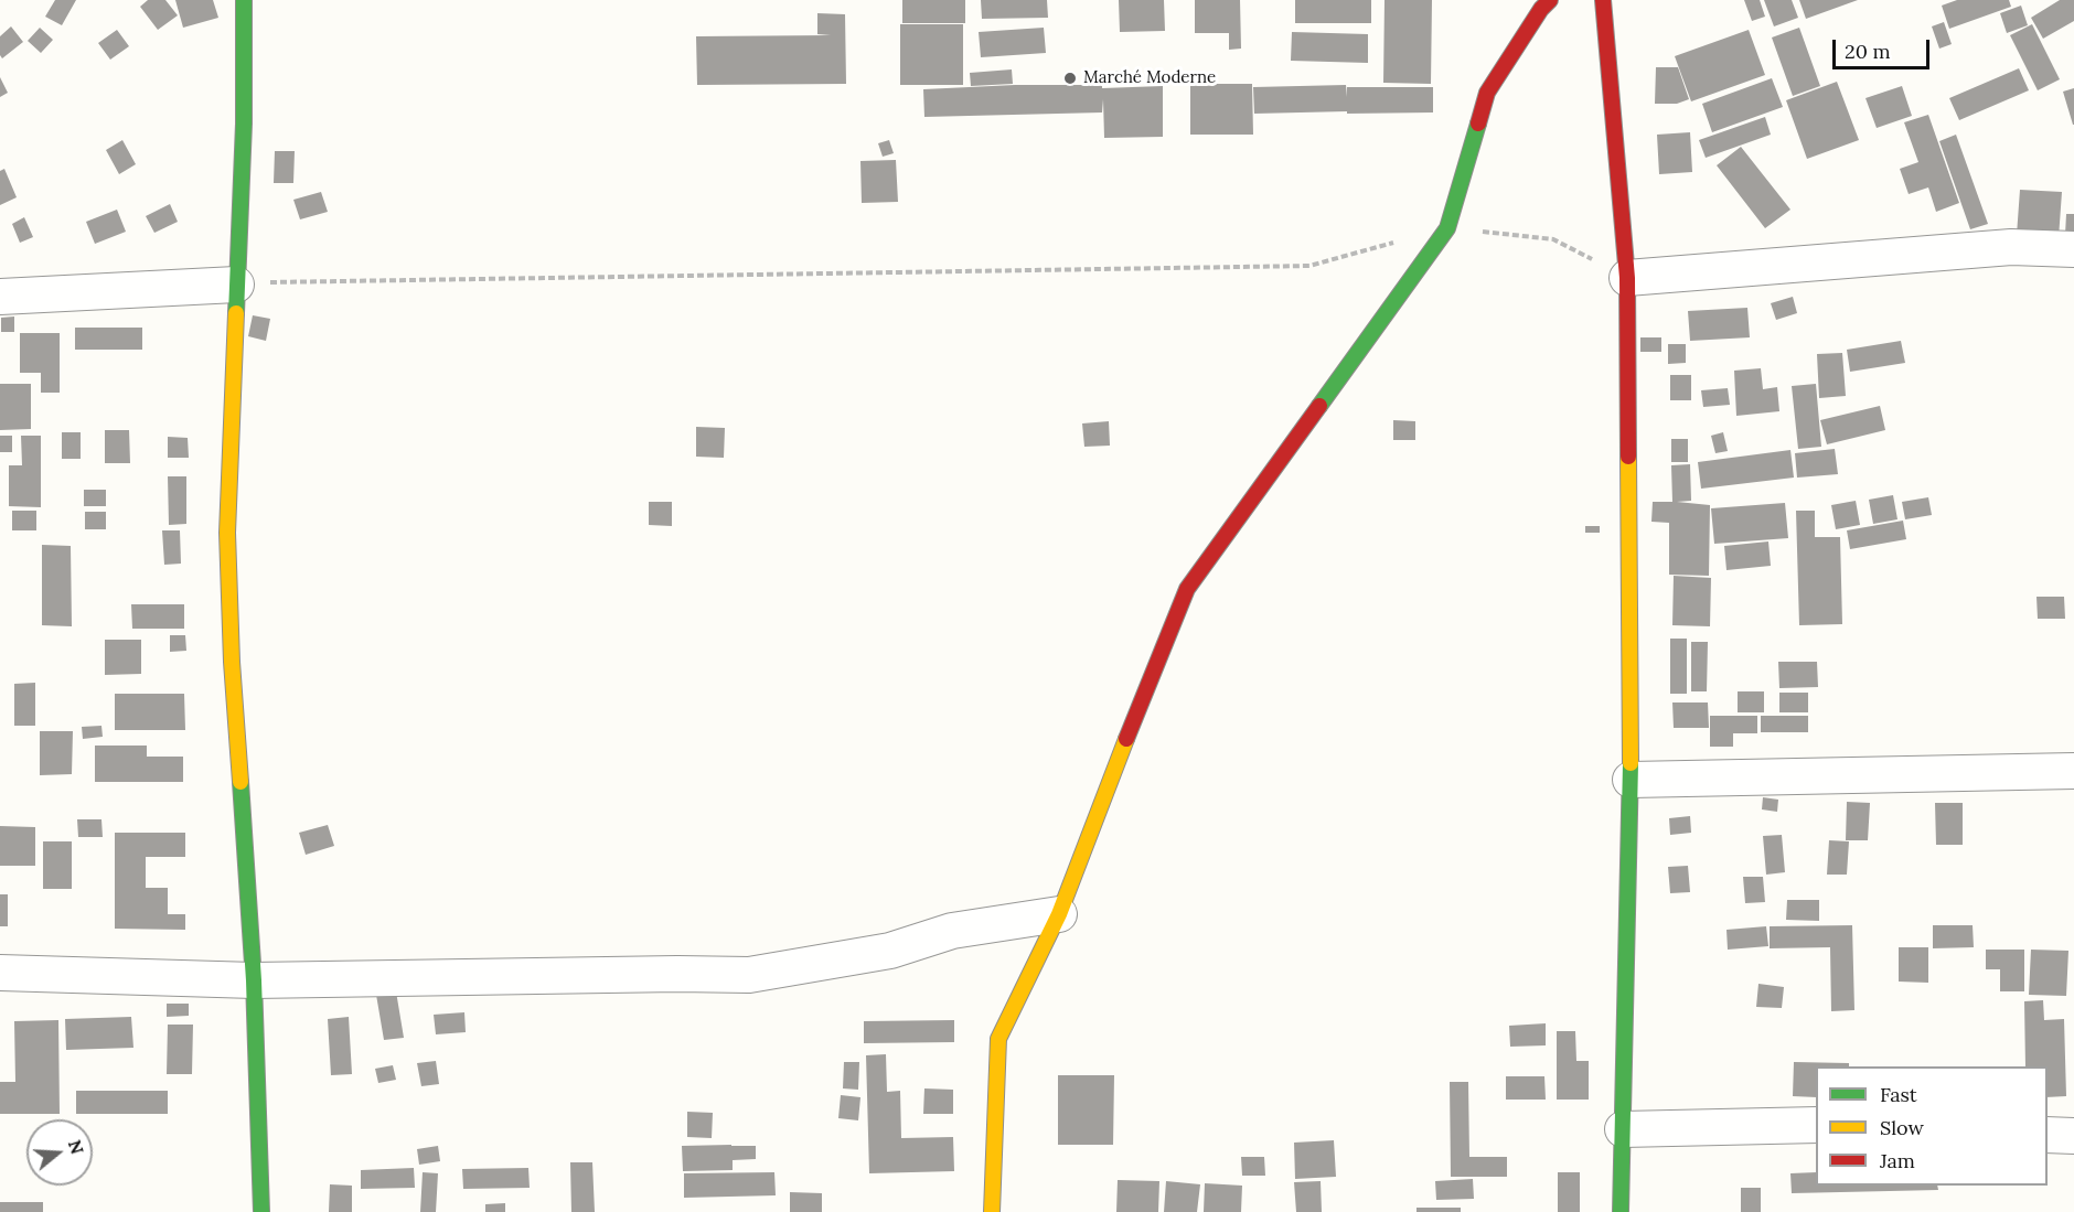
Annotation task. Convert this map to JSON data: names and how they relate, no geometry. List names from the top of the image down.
{
  "places": ["Marché Moderne"],
  "legend": ["Fast", "Slow", "Jam"],
  "scale_bar": "20 m",
  "north": "right"
}
